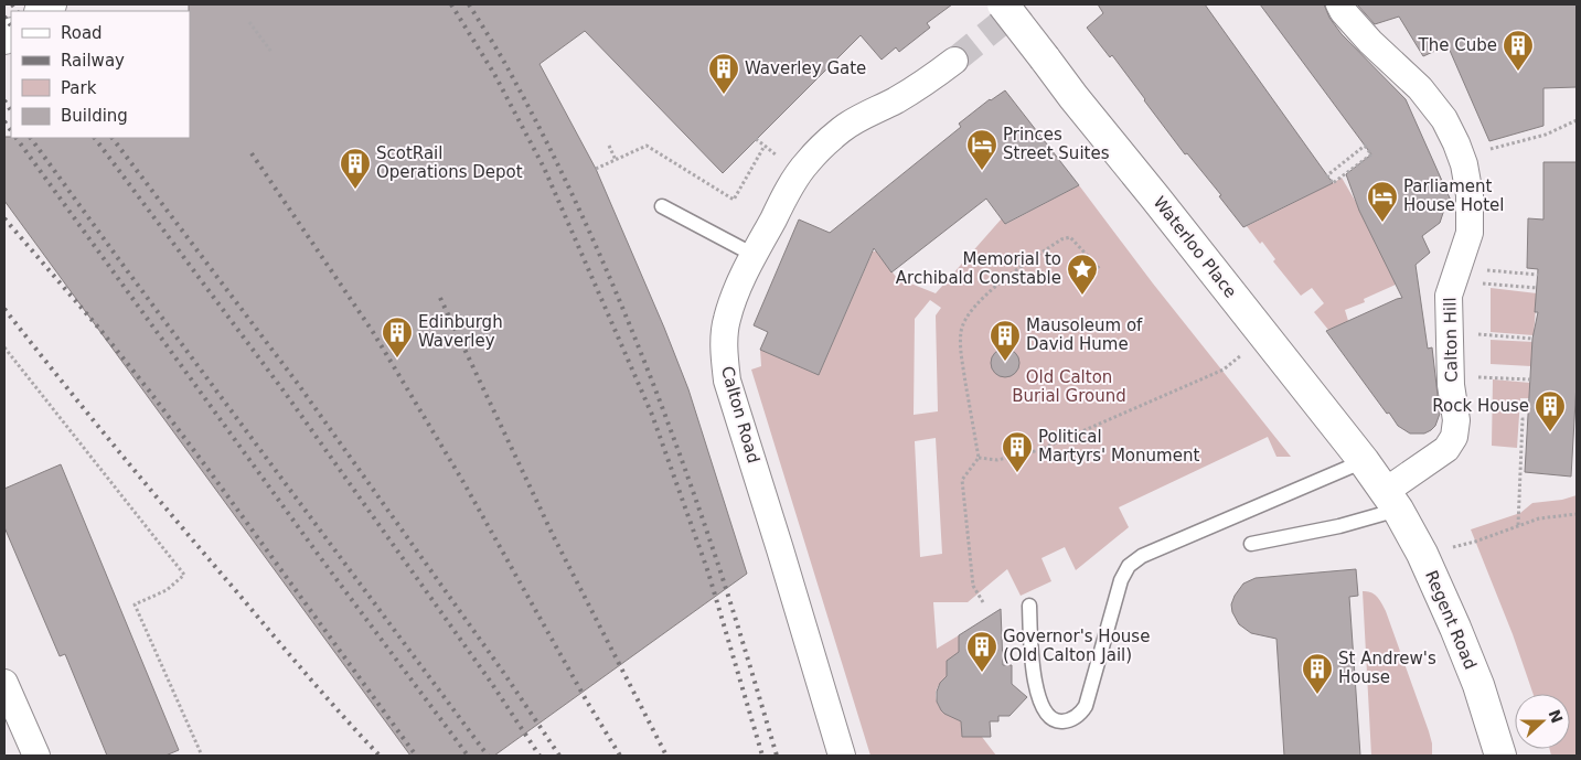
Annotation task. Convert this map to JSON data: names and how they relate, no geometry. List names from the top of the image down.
{
  "streets": {
    "main road": ["Waterloo Place", "Regent Road"],
    "street": ["Calton Hill", "Calton Road"]
  },
  "crossings": [
    ["Waterloo Place", "Calton Hill"],
    ["Waterloo Place", "Regent Road"],
    ["Calton Hill", "Regent Road"]
  ],
  "parks": ["Old Calton Burial Ground"],
  "places": {
    "building": [
      "The Cube",
      "Waverley Gate",
      "ScotRail Operations Depot",
      "Edinburgh Waverley",
      "Mausoleum of David Hume",
      "Rock House",
      "Political Martyrs' Monument",
      "Governor's House (Old Calton Jail)",
      "St Andrew's House"
    ],
    "hotel": ["Princes Street Suites", "Parliament House Hotel"],
    "place": ["Memorial to Archibald Constable"]
  },
  "legend": [
    "Road",
    "Railway",
    "Park",
    "Building"
  ],
  "north": "right"
}
